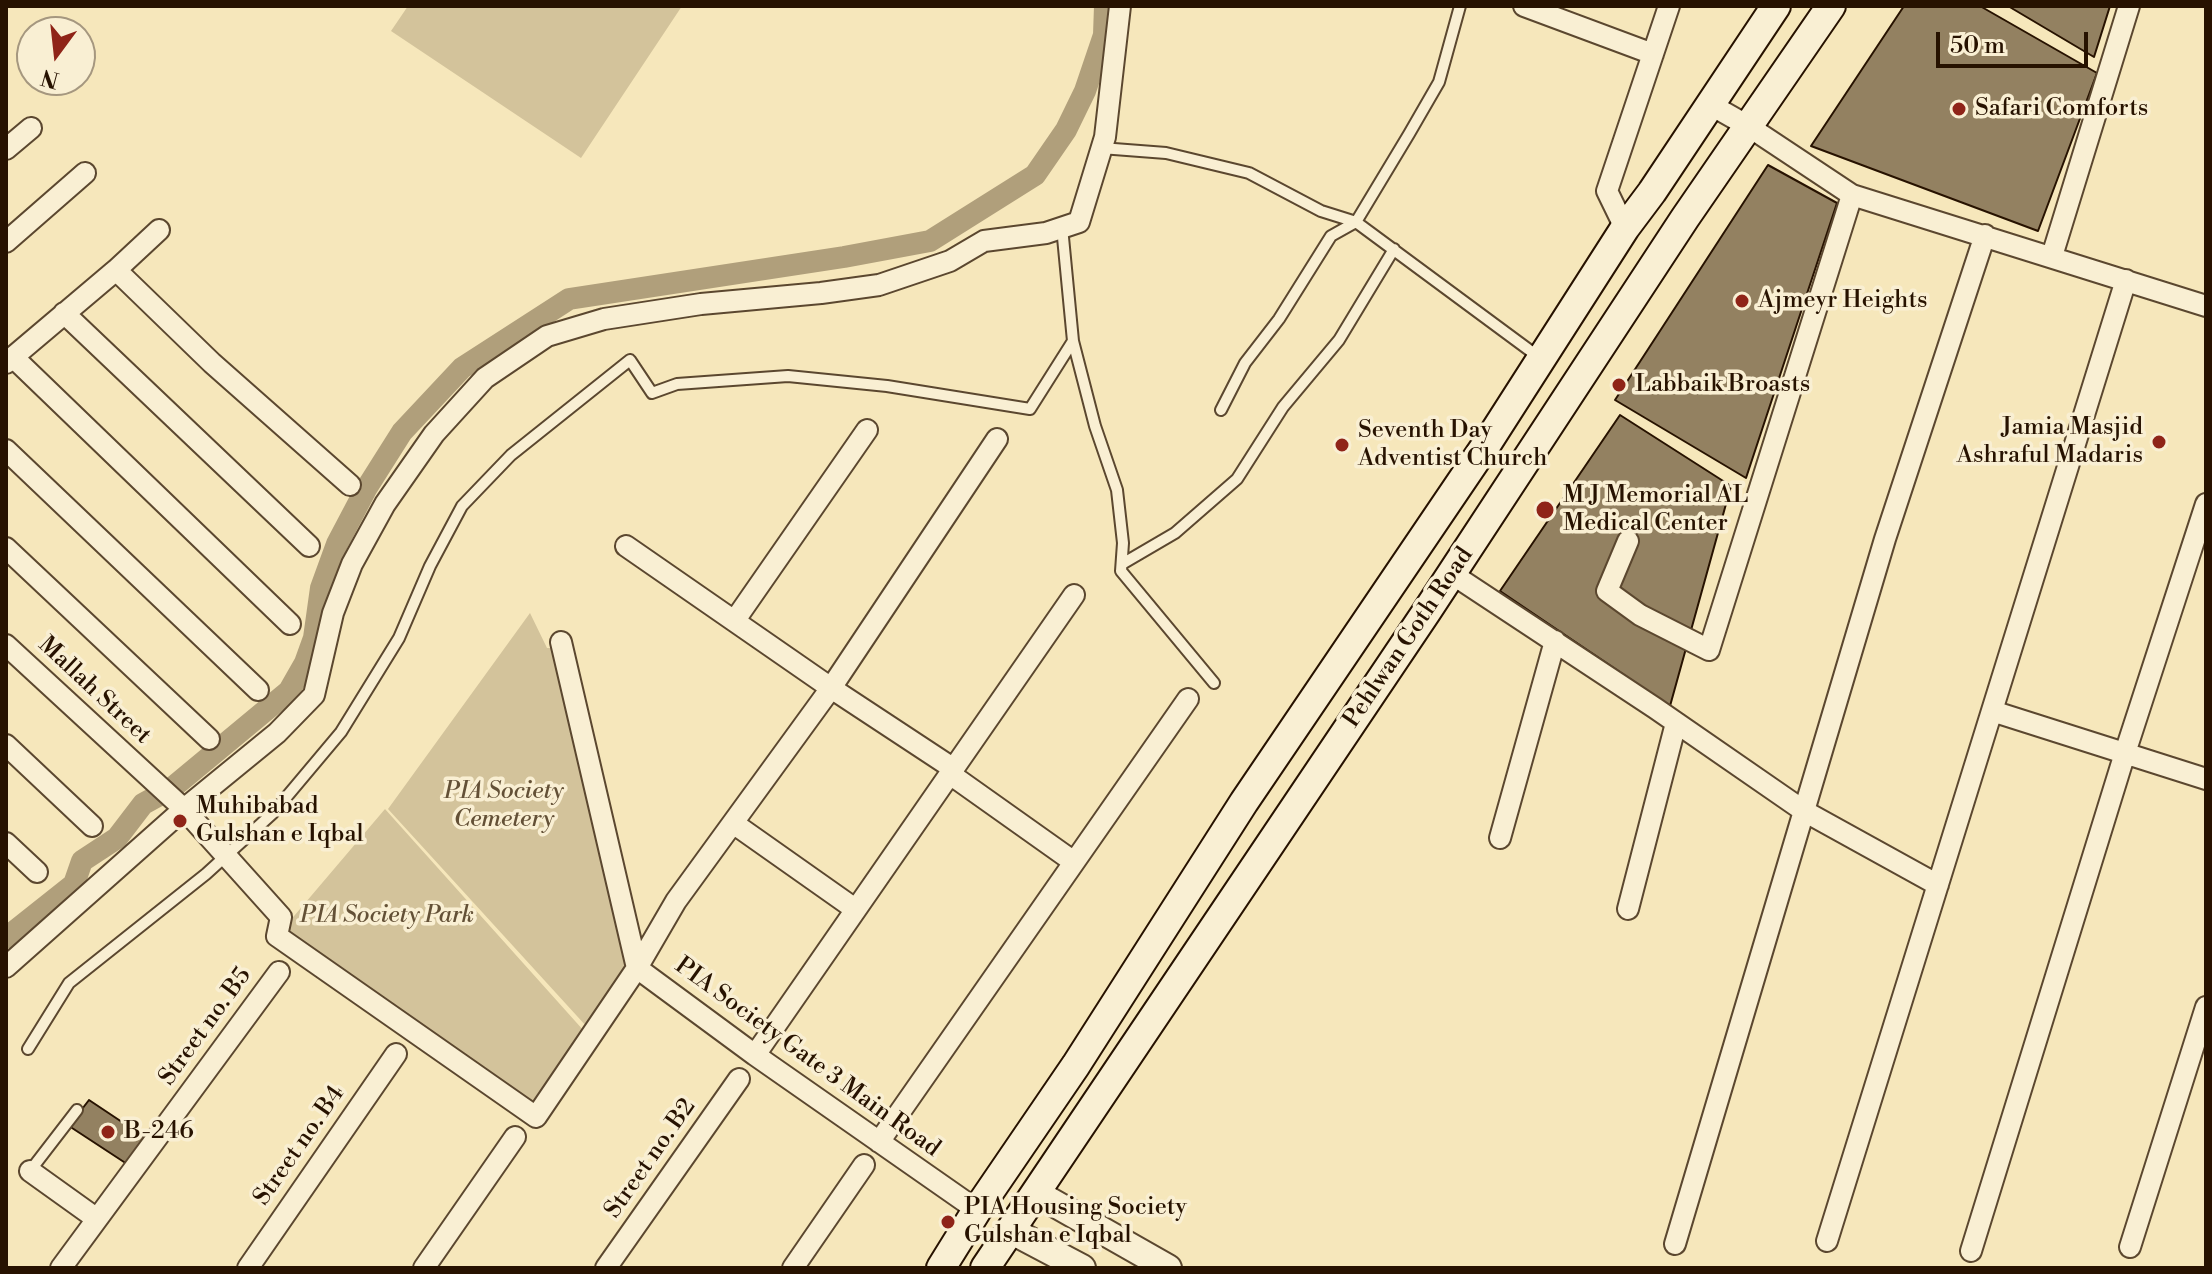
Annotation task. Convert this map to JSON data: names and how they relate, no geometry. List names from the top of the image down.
{
  "streets": {
    "main road": ["Pehlwan Goth Road"],
    "street": [
      "Mallah Street",
      "Street no. B5",
      "PIA Society Gate 3 Main Road",
      "Street no. B4",
      "Street no. B2"
    ]
  },
  "crossings": [
    ["Pehlwan Goth Road", "PIA Society Gate 3 Main Road"],
    ["Mallah Street", "PIA Society Gate 3 Main Road"]
  ],
  "parks": ["PIA Society Cemetery", "PIA Society Park"],
  "places": [
    "Safari Comforts",
    "Ajmeyr Heights",
    "Labbaik Broasts",
    "Jamia Masjid Ashraful Madaris",
    "Seventh Day Adventist Church",
    "M J Memorial AL Medical Center",
    "Muhibabad Gulshan e Iqbal",
    "B-246",
    "PIA Housing Society Gulshan e Iqbal"
  ],
  "scale_bar": "50 m",
  "north": "bottom"
}
